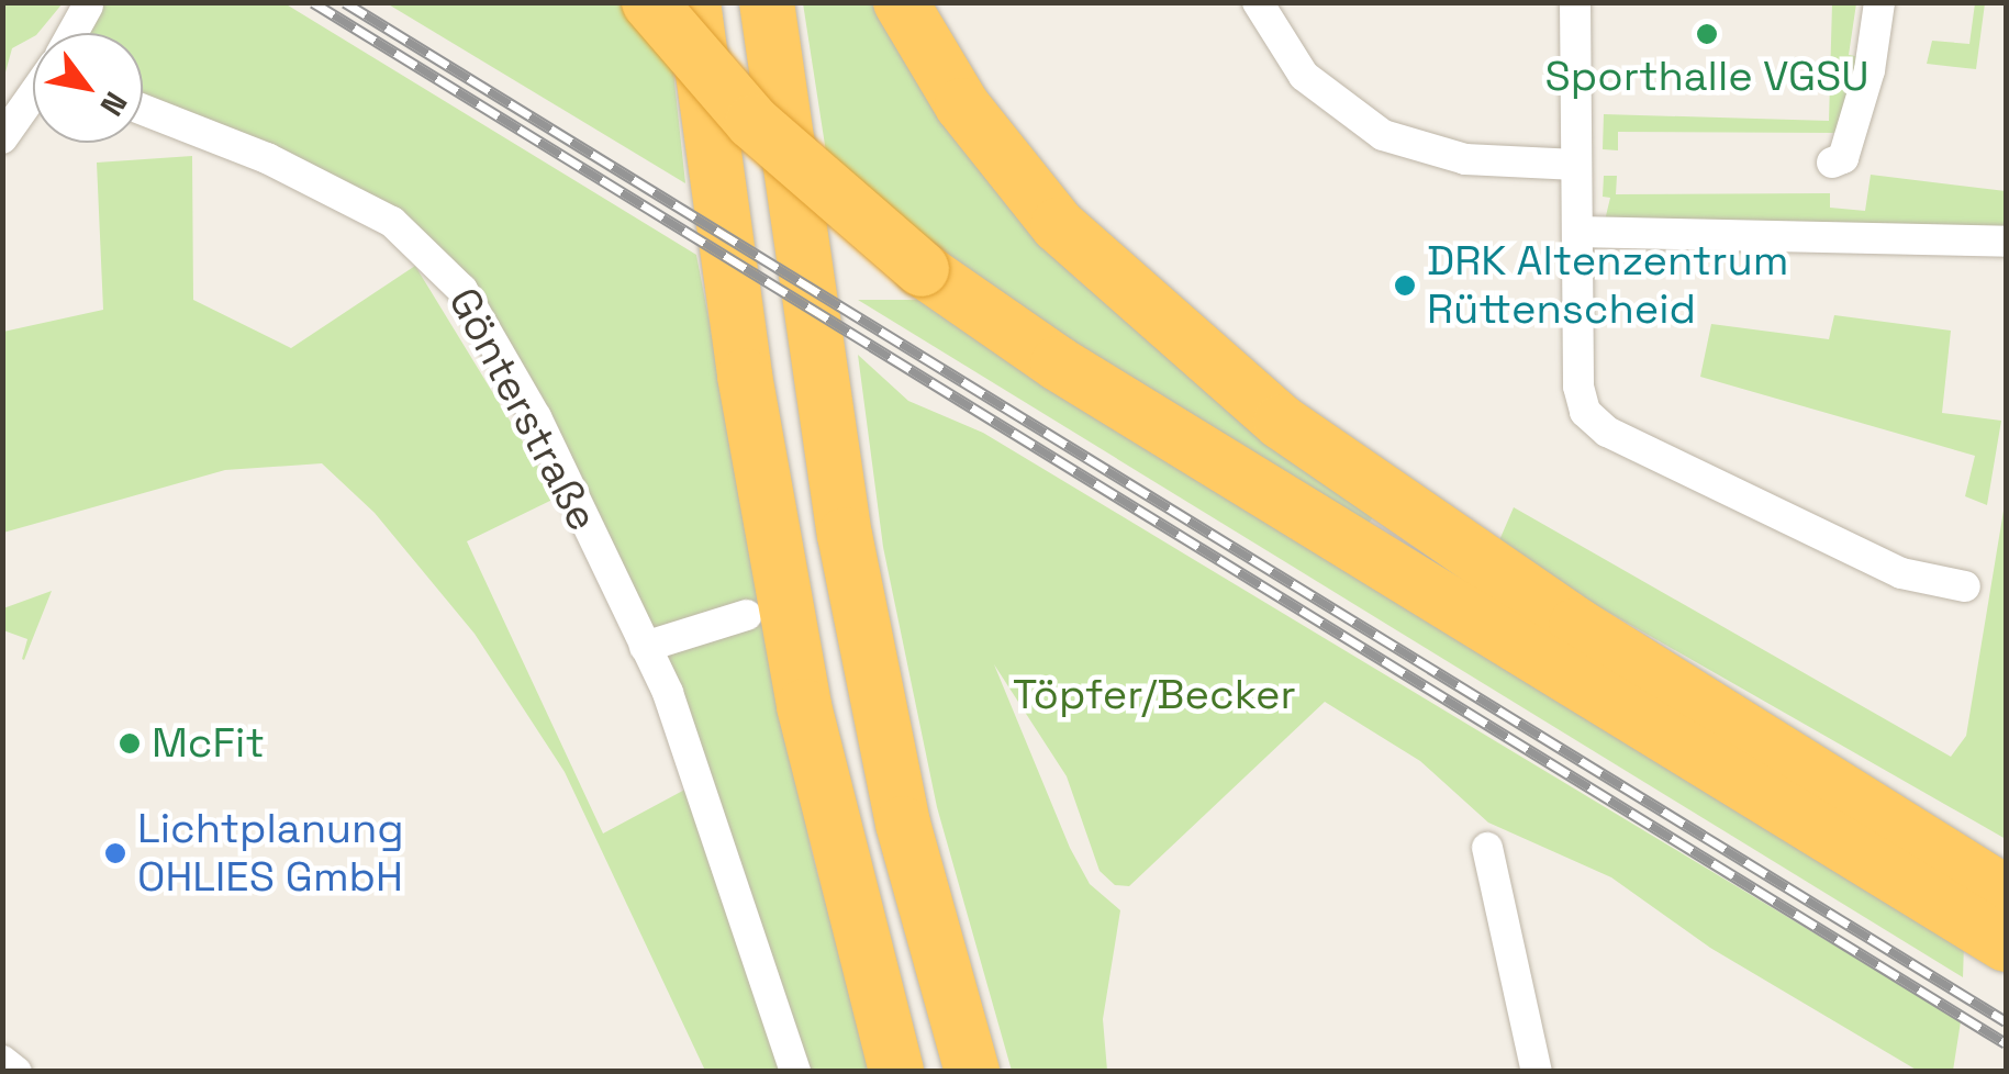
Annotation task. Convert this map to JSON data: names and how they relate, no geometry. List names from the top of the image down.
{
  "streets": {
    "street": ["Gönterstraße"]
  },
  "parks": ["Töpfer/Becker"],
  "places": [
    "Sporthalle VGSU",
    "DRK Altenzentrum Rüttenscheid",
    "McFit",
    "Lichtplanung OHLIES GmbH"
  ],
  "north": "bottom right"
}
